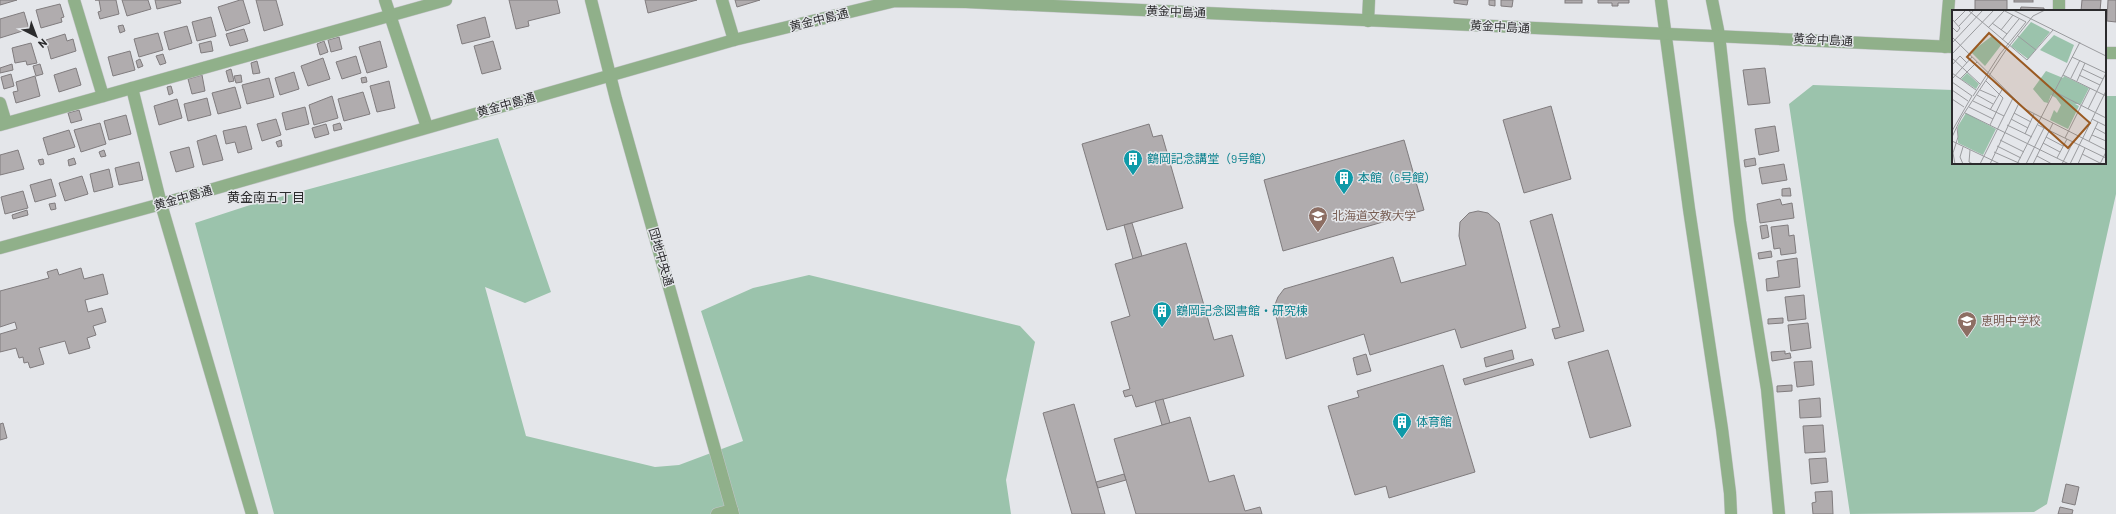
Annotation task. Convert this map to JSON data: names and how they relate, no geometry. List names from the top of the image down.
{
  "streets": {
    "street": ["黄金中島通", "団地中央通"]
  },
  "crossings": [
    ["黄金中島通", "団地中央通"]
  ],
  "districts": ["黄金南五丁目"],
  "places": {
    "building": [
      "鶴岡記念講堂（9号館）",
      "本館（6号館）",
      "鶴岡記念図書館・研究棟",
      "体育館"
    ],
    "school or university": ["北海道文教大学", "恵明中学校"]
  },
  "north": "bottom right"
}
